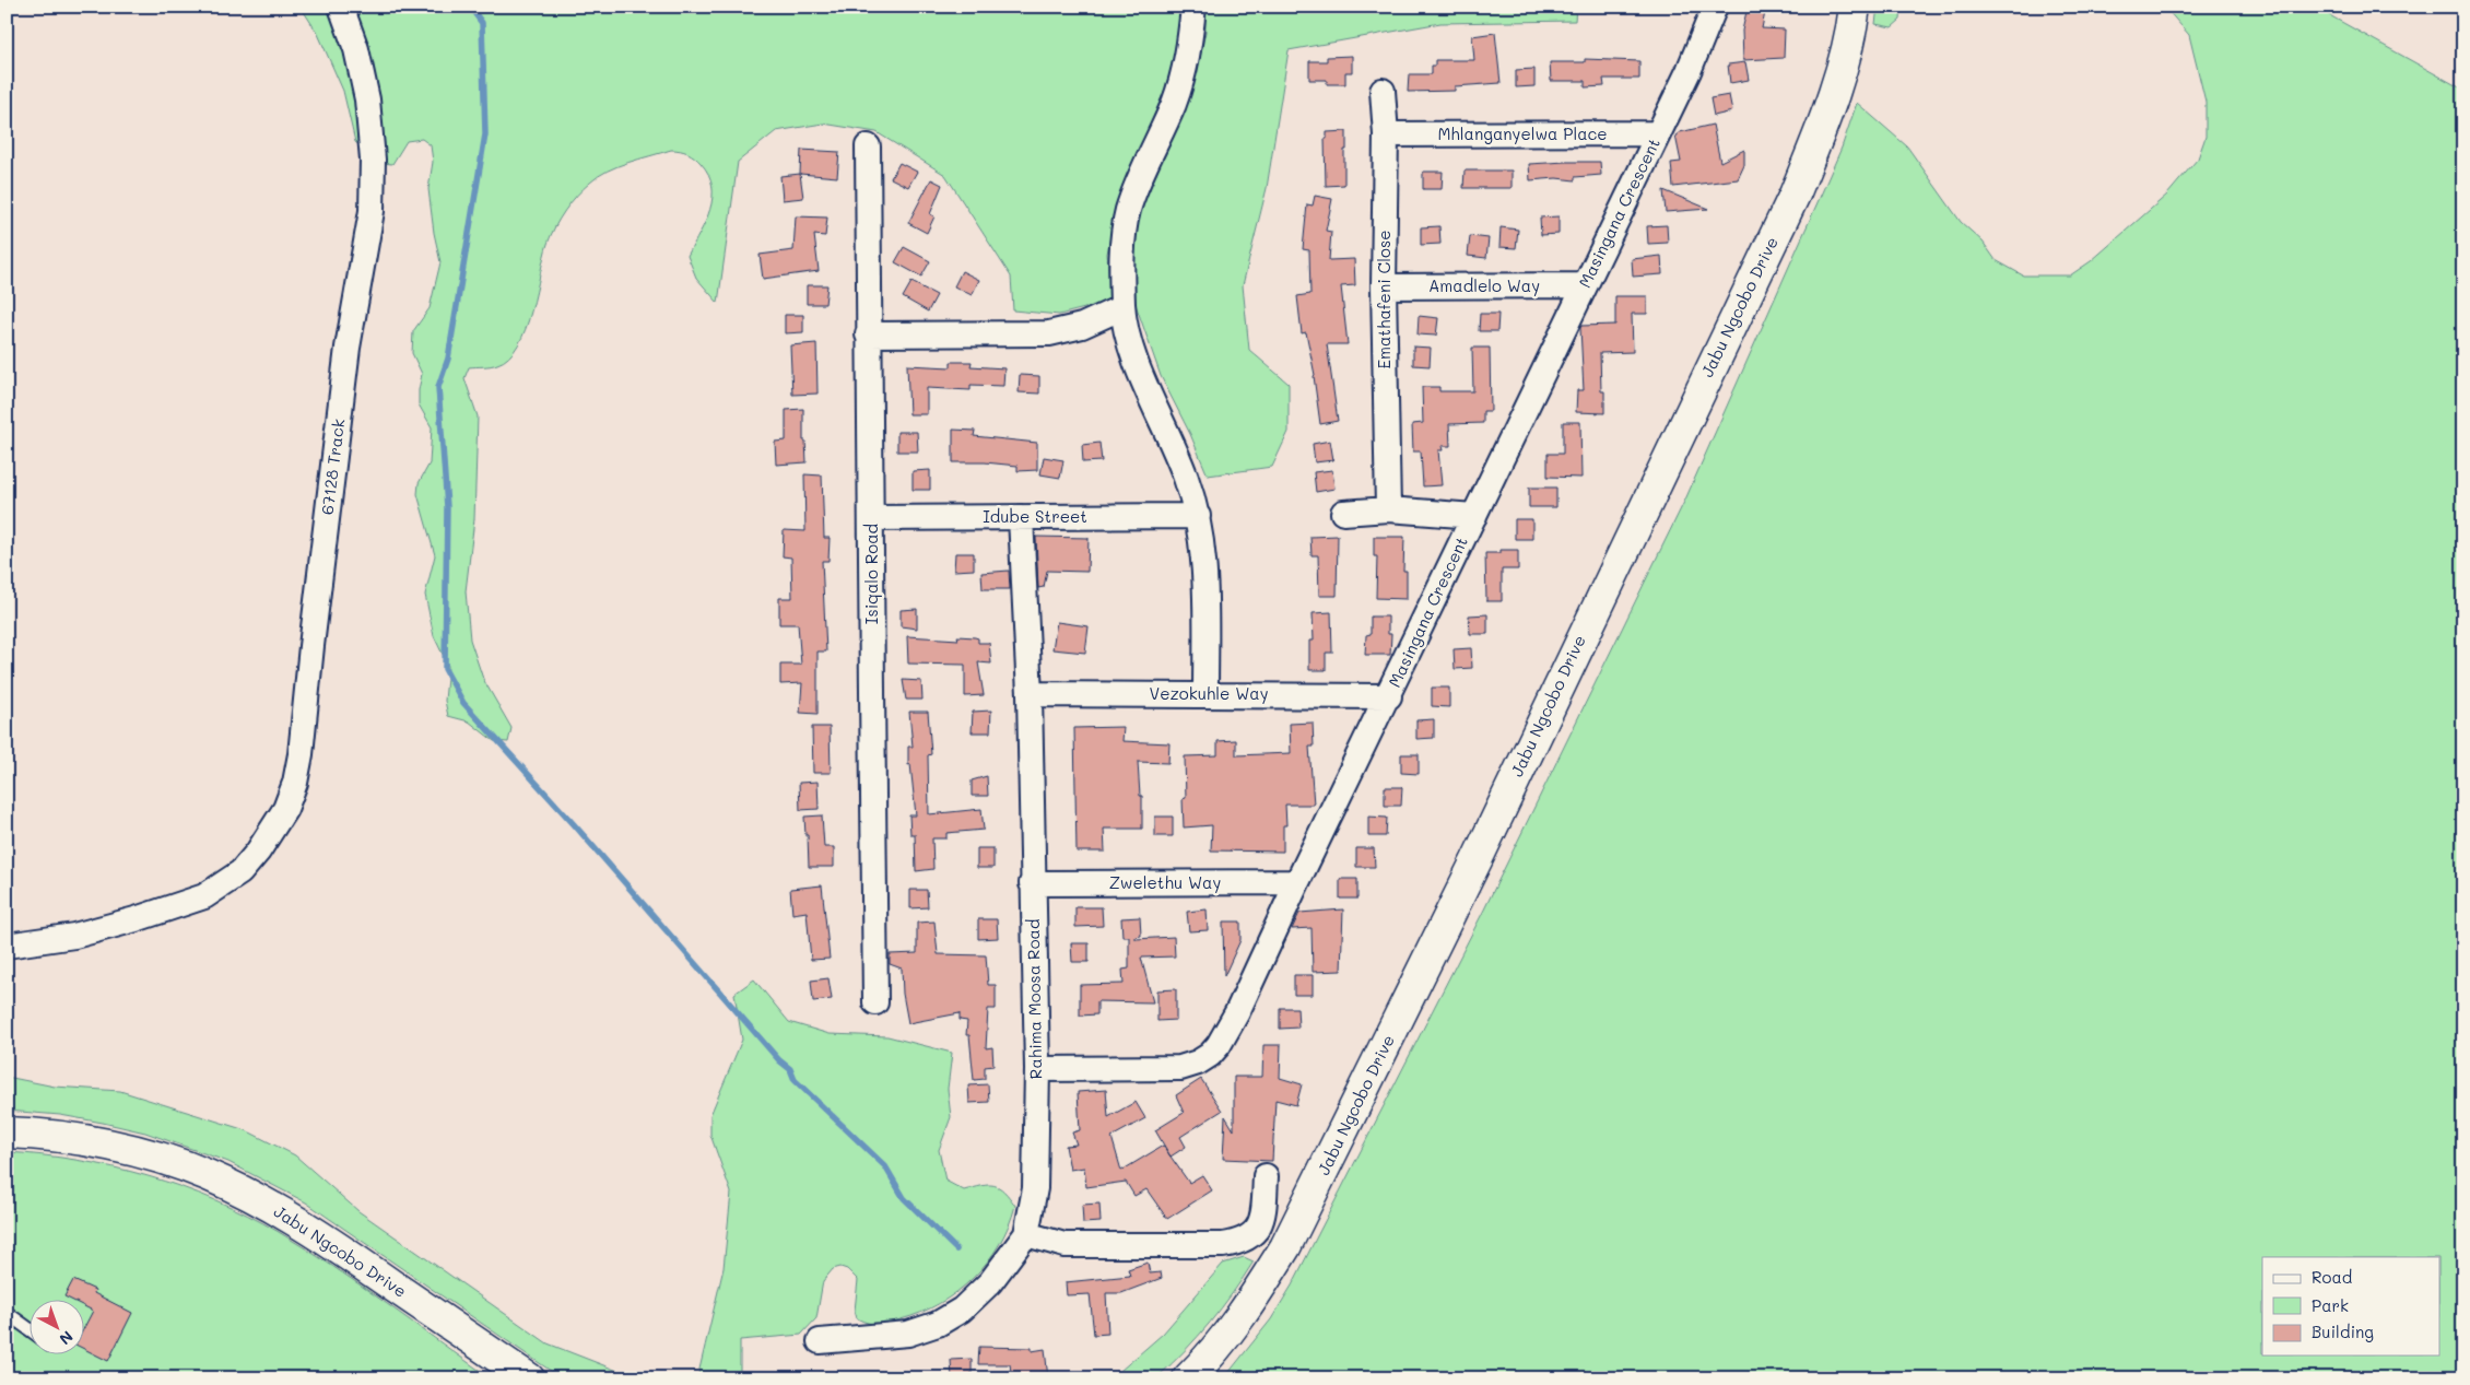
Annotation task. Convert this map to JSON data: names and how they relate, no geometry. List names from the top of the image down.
{
  "streets": {
    "main road": ["Jabu Ngcobo Drive"],
    "street": [
      "Mhlanganyelwa Place",
      "Masingana Crescent",
      "Amadlelo Way",
      "Emathafeni Close",
      "67128 Track",
      "Idube Street",
      "Isiqalo Road",
      "Vezokuhle Way",
      "Zwelethu Way",
      "Rahima Moosa Road"
    ]
  },
  "crossings": [
    ["Mhlanganyelwa Place", "Masingana Crescent"],
    ["Mhlanganyelwa Place", "Emathafeni Close"],
    ["Masingana Crescent", "Amadlelo Way"],
    ["Masingana Crescent", "Vezokuhle Way"],
    ["Masingana Crescent", "Zwelethu Way"],
    ["Masingana Crescent", "Rahima Moosa Road"],
    ["Amadlelo Way", "Emathafeni Close"],
    ["Idube Street", "Isiqalo Road"],
    ["Idube Street", "Rahima Moosa Road"],
    ["Vezokuhle Way", "Rahima Moosa Road"],
    ["Zwelethu Way", "Rahima Moosa Road"]
  ],
  "legend": ["Road", "Park", "Building"],
  "north": "bottom right"
}
